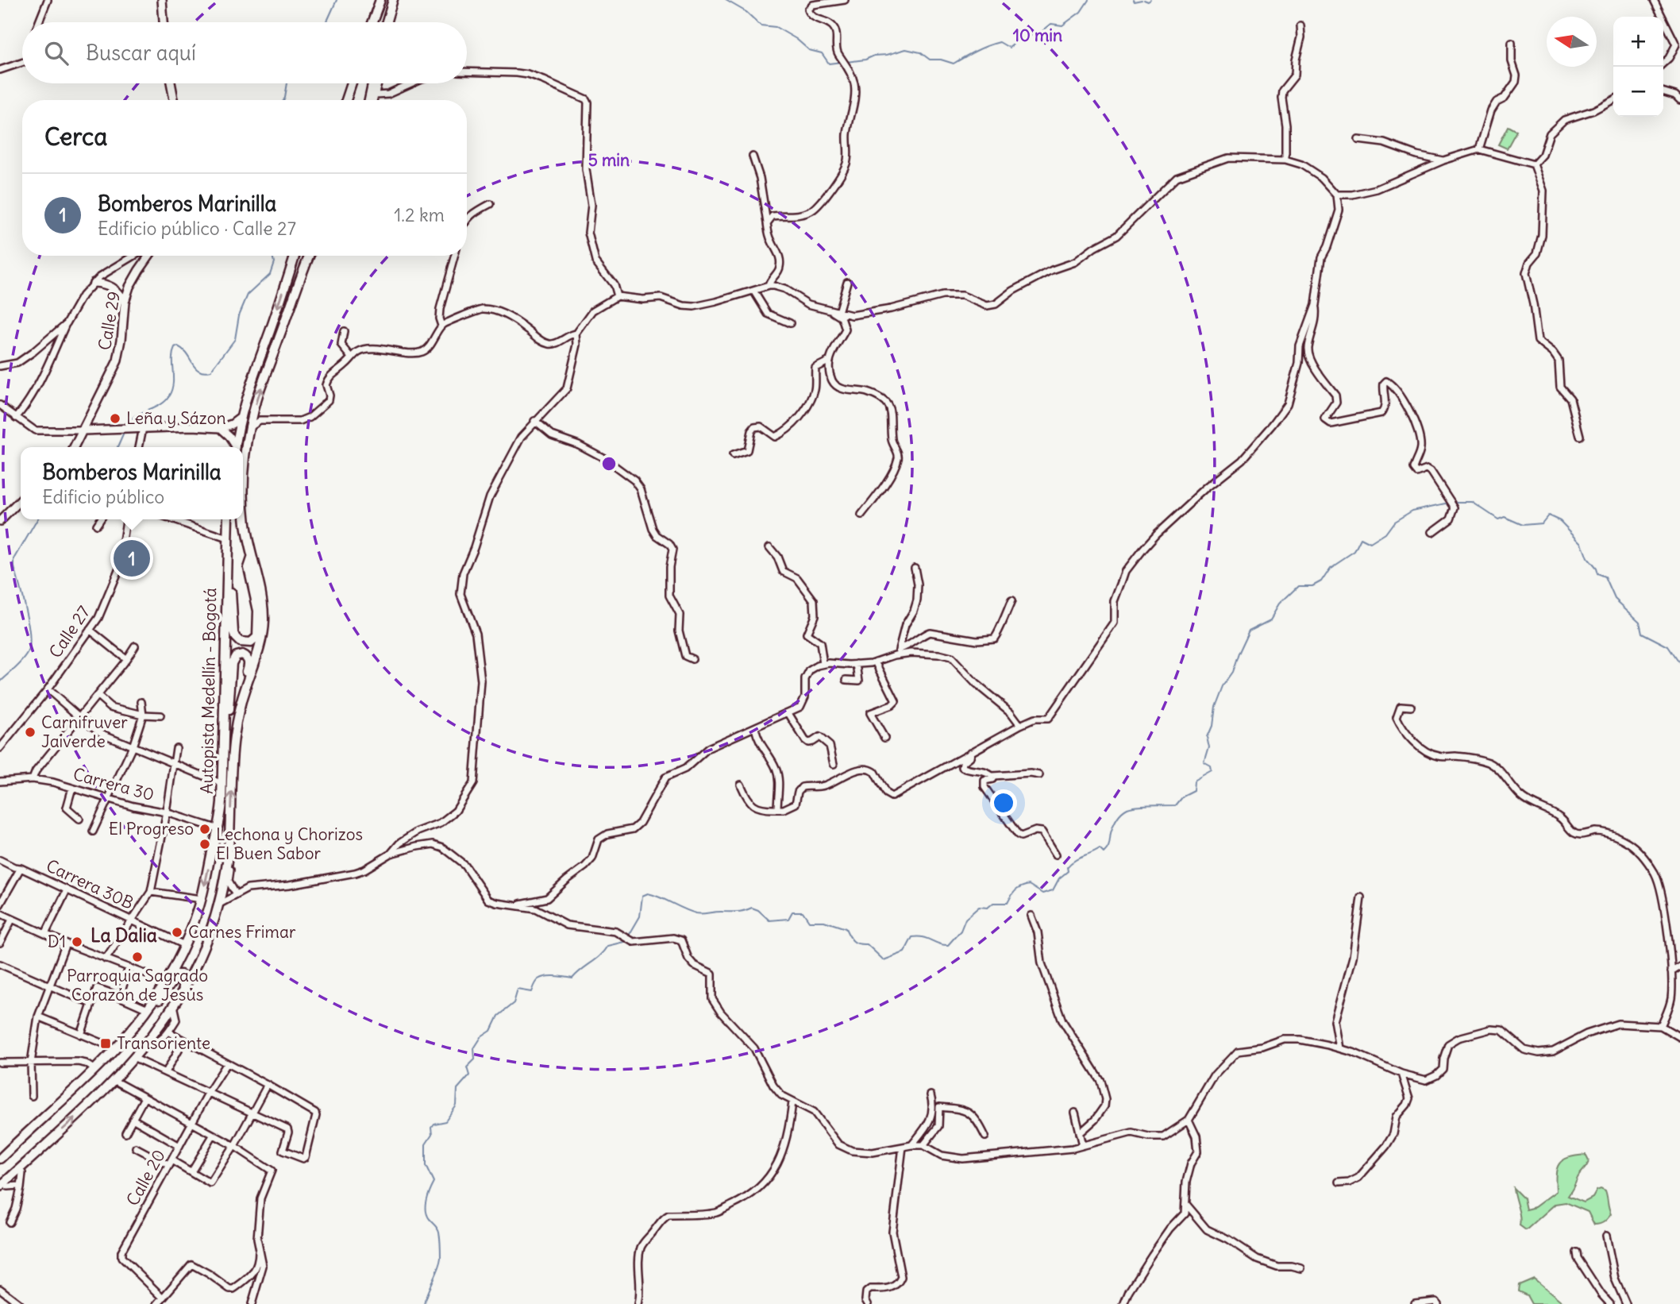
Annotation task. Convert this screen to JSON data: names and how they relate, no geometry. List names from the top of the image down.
{
  "streets": {
    "highway": ["Autopista Medellín - Bogotá"],
    "main road": ["Calle 29"],
    "street": [
      "Calle 27",
      "Carrera 30",
      "Carrera 30B",
      "Calle 20"
    ]
  },
  "crossings": [
    ["Autopista Medellín - Bogotá", "Carrera 30"],
    ["Autopista Medellín - Bogotá", "Carrera 30B"]
  ],
  "districts": ["La Dalia"],
  "places": {
    "other": [
      "Leña y Sázon",
      "Carnifruver Jaiverde",
      "El Progreso",
      "Lechona y Chorizos El Buen Sabor",
      "Carnes Frimar",
      "D1",
      "Parroquia Sagrado Corazón de Jesús"
    ],
    "transit": ["Transoriente"]
  },
  "north": "left",
  "page": {
    "map_buttons": ["+", "−"],
    "search": "Buscar aquí",
    "heading": "Cerca",
    "list": [
      {
        "mark": "1",
        "name": "Bomberos Marinilla",
        "note": "Edificio público · Calle 27",
        "value": "1.2 km"
      }
    ],
    "popup": ["Bomberos Marinilla", "Edificio público"],
    "pins": "1"
  },
  "rings": ["10 min", "5 min"]
}
